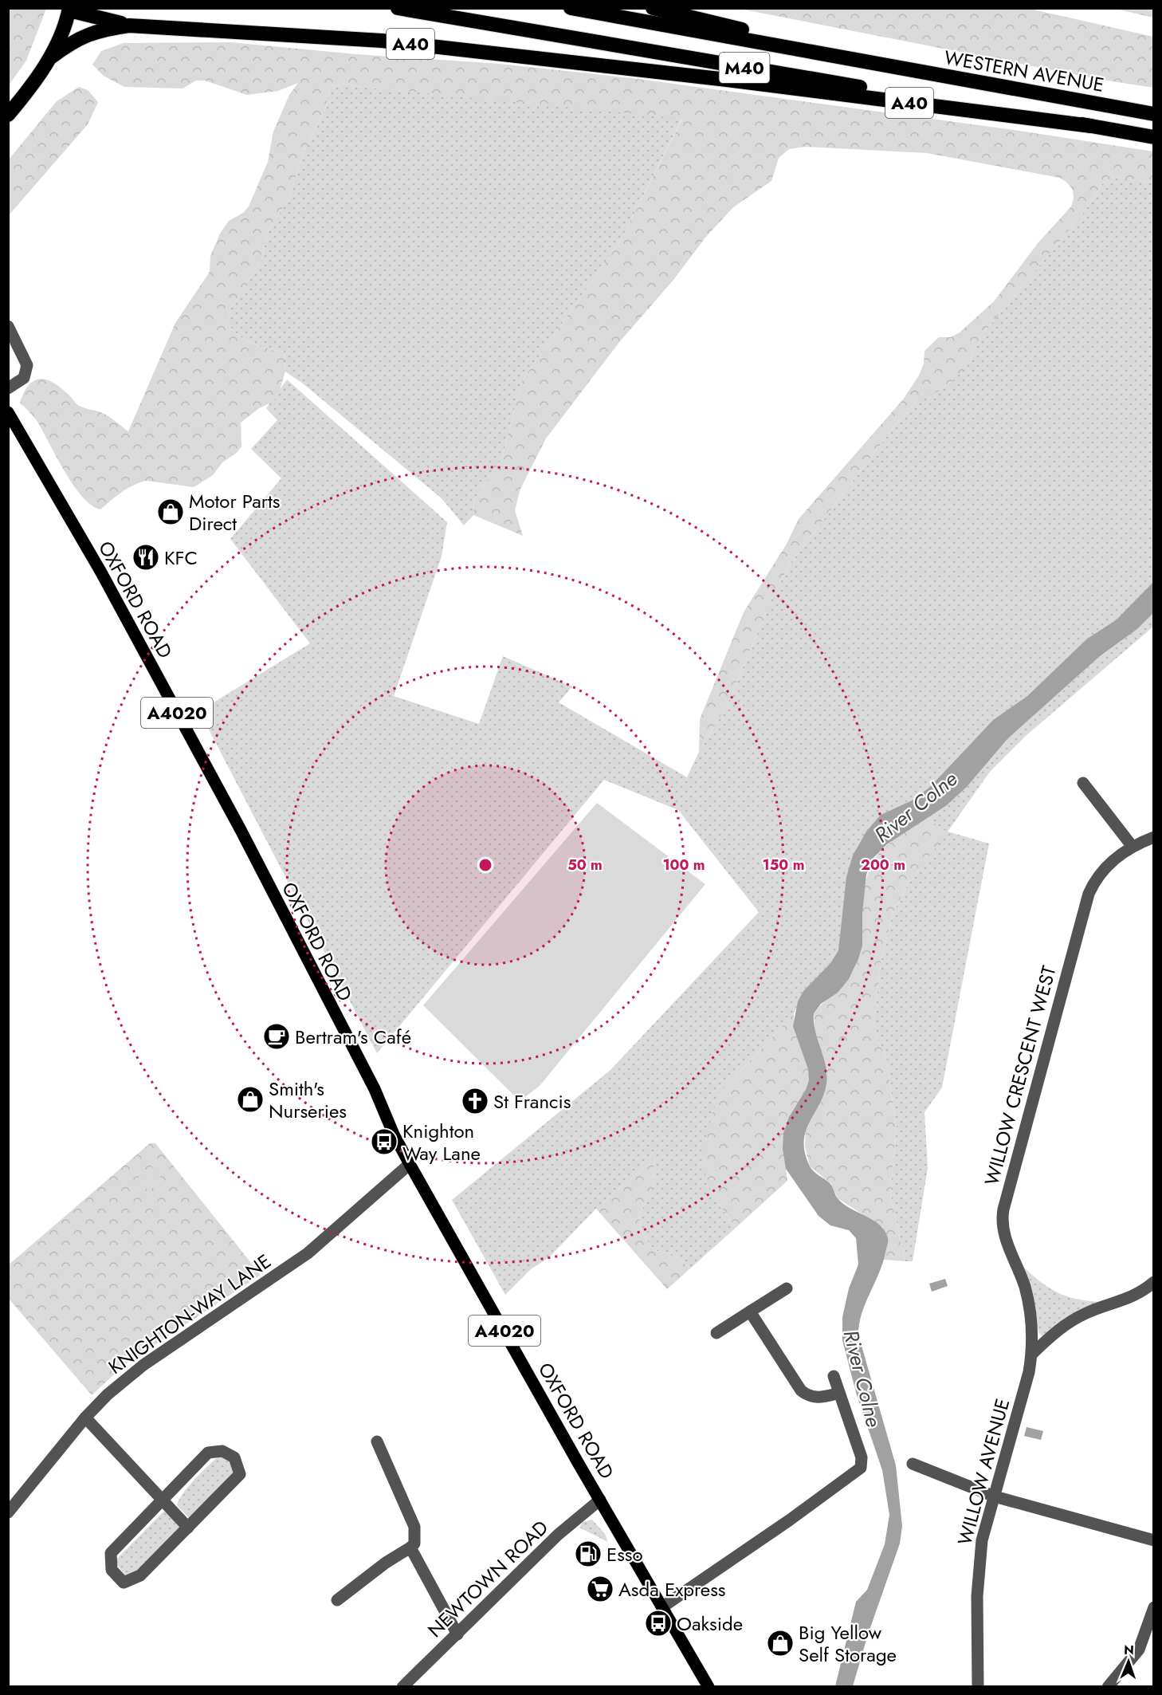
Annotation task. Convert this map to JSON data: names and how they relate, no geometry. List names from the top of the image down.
{
  "streets": {
    "highway": ["A40", "M40", "WESTERN AVENUE"],
    "main road": ["OXFORD ROAD", "A4020"],
    "street": [
      "WILLOW CRESCENT WEST",
      "KNIGHTON-WAY LANE",
      "WILLOW AVENUE",
      "NEWTOWN ROAD"
    ]
  },
  "crossings": [
    ["A40", "M40"],
    ["M40", "WESTERN AVENUE"],
    ["OXFORD ROAD", "KNIGHTON-WAY LANE"],
    ["OXFORD ROAD", "NEWTOWN ROAD"],
    ["WILLOW CRESCENT WEST", "WILLOW AVENUE"]
  ],
  "water": ["River Colne"],
  "places": {
    "shop": ["Motor Parts Direct", "Smith's Nurseries", "Big Yellow Self Storage"],
    "restaurant": ["KFC"],
    "cafe": ["Bertram's Café"],
    "church": ["St Francis"],
    "bus stop": ["Knighton Way Lane", "Oakside"],
    "fuel station": ["Esso"],
    "supermarket": ["Asda Express"]
  },
  "north": "top",
  "rings": [
    "50 m",
    "100 m",
    "150 m",
    "200 m"
  ]
}
